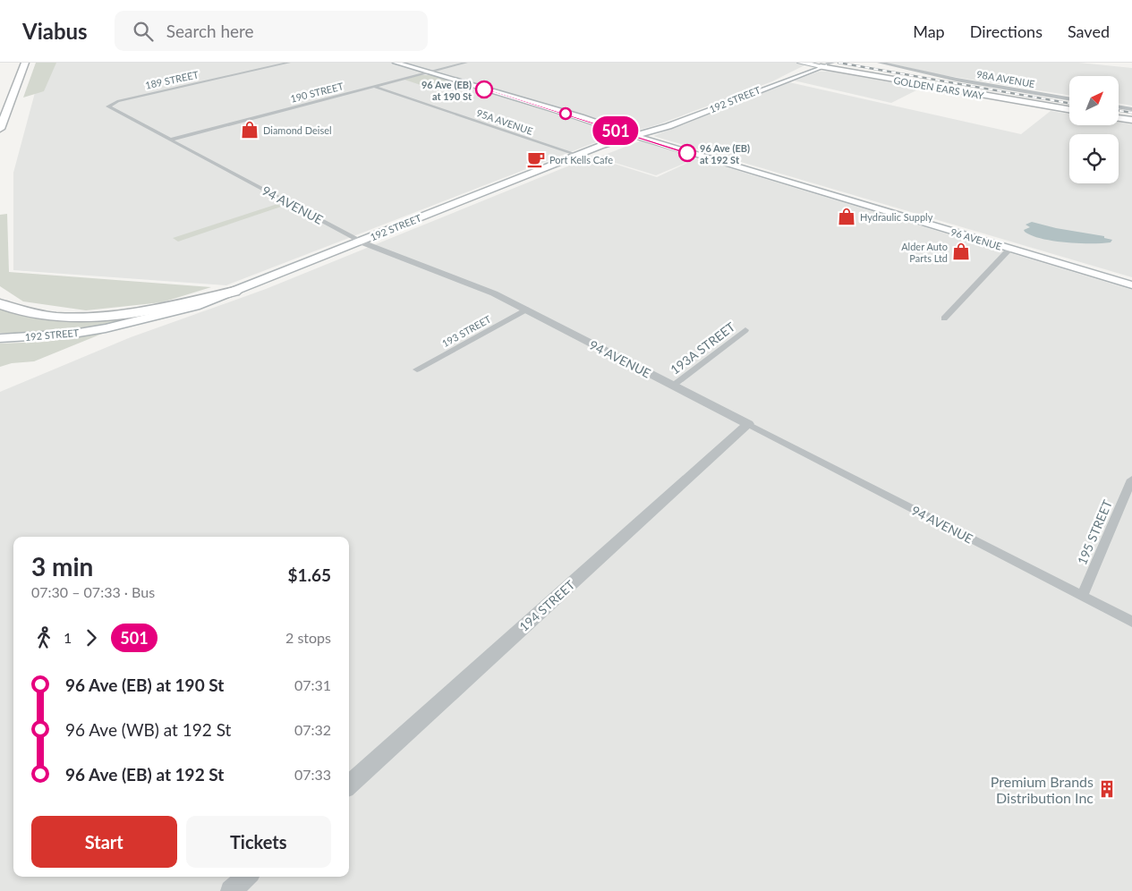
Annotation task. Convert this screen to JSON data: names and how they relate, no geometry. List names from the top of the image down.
{
  "streets": {
    "highway": ["GOLDEN EARS WAY"],
    "main road": ["192 STREET", "96 AVENUE"],
    "street": [
      "98A AVENUE",
      "189 STREET",
      "190 STREET",
      "95A AVENUE",
      "94 AVENUE",
      "193 STREET",
      "193A STREET",
      "195 STREET",
      "194 STREET"
    ]
  },
  "crossings": [
    ["189 STREET", "94 AVENUE"],
    ["GOLDEN EARS WAY", "192 STREET"],
    ["190 STREET", "95A AVENUE"],
    ["190 STREET", "94 AVENUE"],
    ["190 STREET", "96 AVENUE"],
    ["192 STREET", "95A AVENUE"],
    ["192 STREET", "94 AVENUE"],
    ["192 STREET", "96 AVENUE"],
    ["94 AVENUE", "193 STREET"],
    ["94 AVENUE", "193A STREET"],
    ["94 AVENUE", "195 STREET"],
    ["94 AVENUE", "194 STREET"]
  ],
  "places": {
    "other": ["96 Ave (EB) at 190 St", "96 Ave (EB) at 192 St"],
    "shop": ["Diamond Deisel", "Hydraulic Supply", "Alder Auto Parts Ltd"],
    "cafe": ["Port Kells Cafe"],
    "building": ["Premium Brands Distribution Inc"]
  },
  "lines": ["bus line 501"],
  "north": "top right",
  "page": {
    "header": "Viabus",
    "search": "Search here",
    "nav": ["Map", "Directions", "Saved"],
    "on_map": "501",
    "heading": ["3 min", "07:30 – 07:33 · Bus", "$1.65"],
    "legs": ["1", "501", "2 stops"],
    "list": [
      {
        "name": "96 Ave (EB) at 190 St",
        "value": "07:31"
      },
      {
        "name": "96 Ave (WB) at 192 St",
        "value": "07:32"
      },
      {
        "name": "96 Ave (EB) at 192 St",
        "value": "07:33"
      }
    ],
    "buttons": ["Start", "Tickets"]
  }
}
